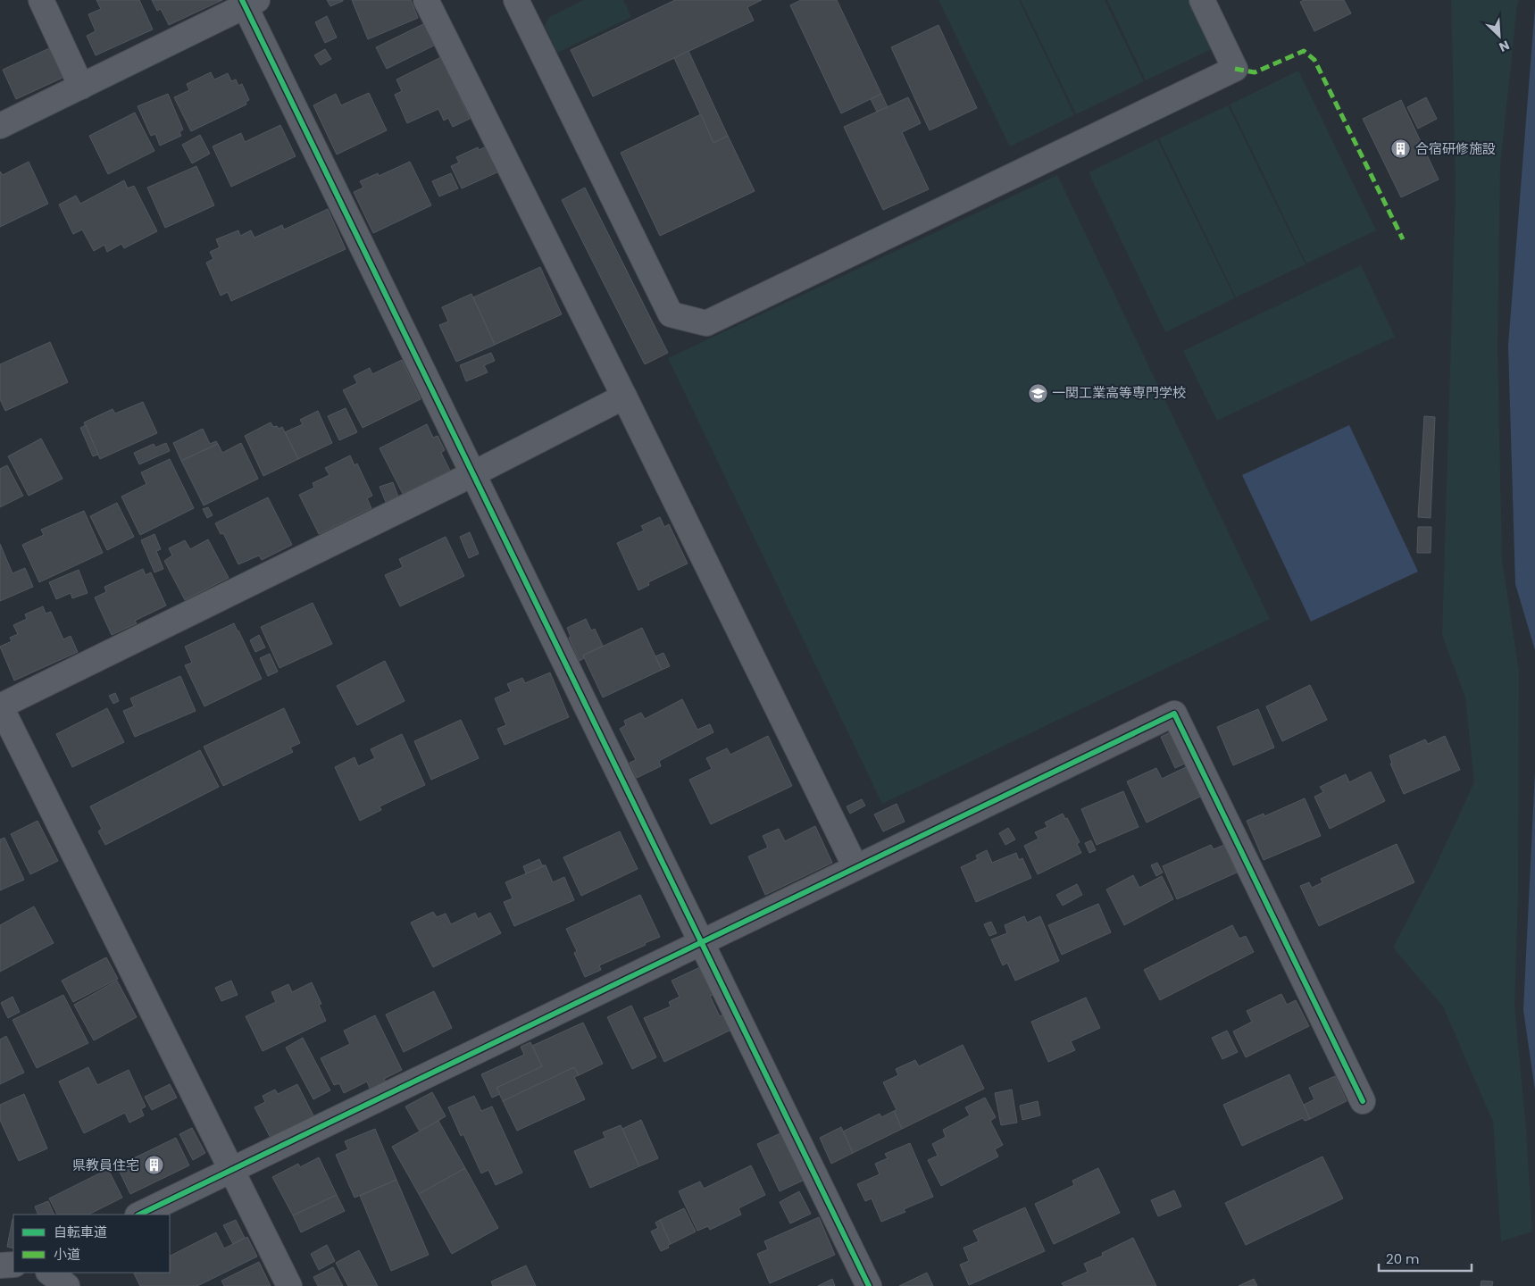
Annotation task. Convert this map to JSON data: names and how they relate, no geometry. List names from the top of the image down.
{
  "places": {
    "building": ["合宿研修施設", "県教員住宅"],
    "school or university": ["一関工業高等専門学校"]
  },
  "legend": ["自転車道", "小道"],
  "scale_bar": "20 m",
  "north": "bottom right"
}
